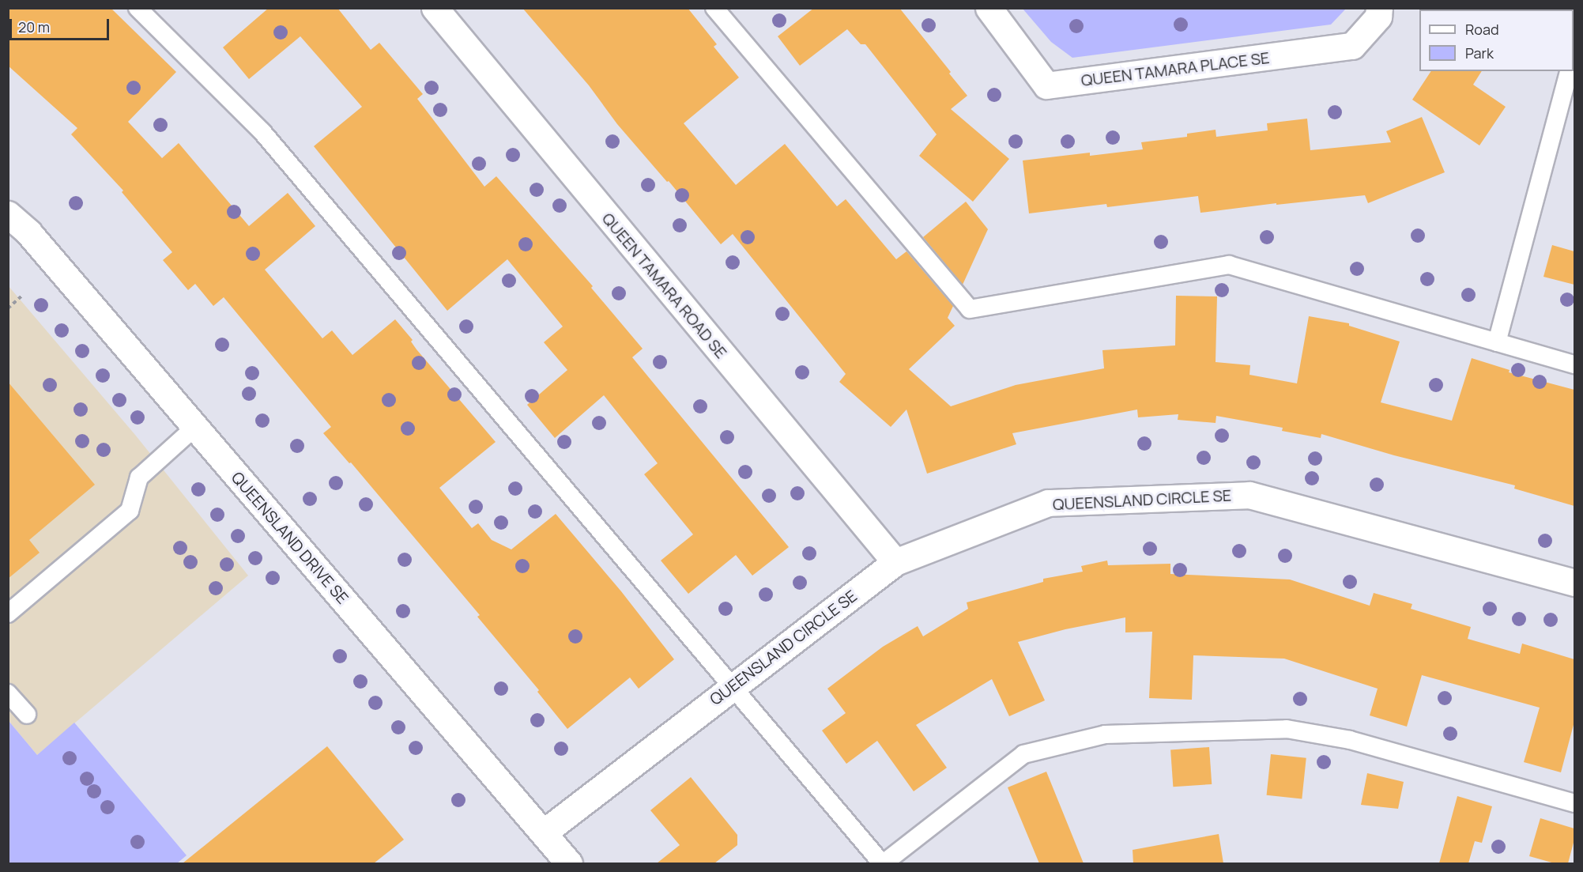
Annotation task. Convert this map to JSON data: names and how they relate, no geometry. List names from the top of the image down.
{
  "streets": {
    "street": [
      "QUEEN TAMARA PLACE SE",
      "QUEEN TAMARA ROAD SE",
      "QUEENSLAND CIRCLE SE",
      "QUEENSLAND DRIVE SE"
    ]
  },
  "crossings": [
    ["QUEEN TAMARA ROAD SE", "QUEENSLAND CIRCLE SE"],
    ["QUEENSLAND CIRCLE SE", "QUEENSLAND DRIVE SE"]
  ],
  "legend": ["Road", "Park"],
  "scale_bar": "20 m"
}
